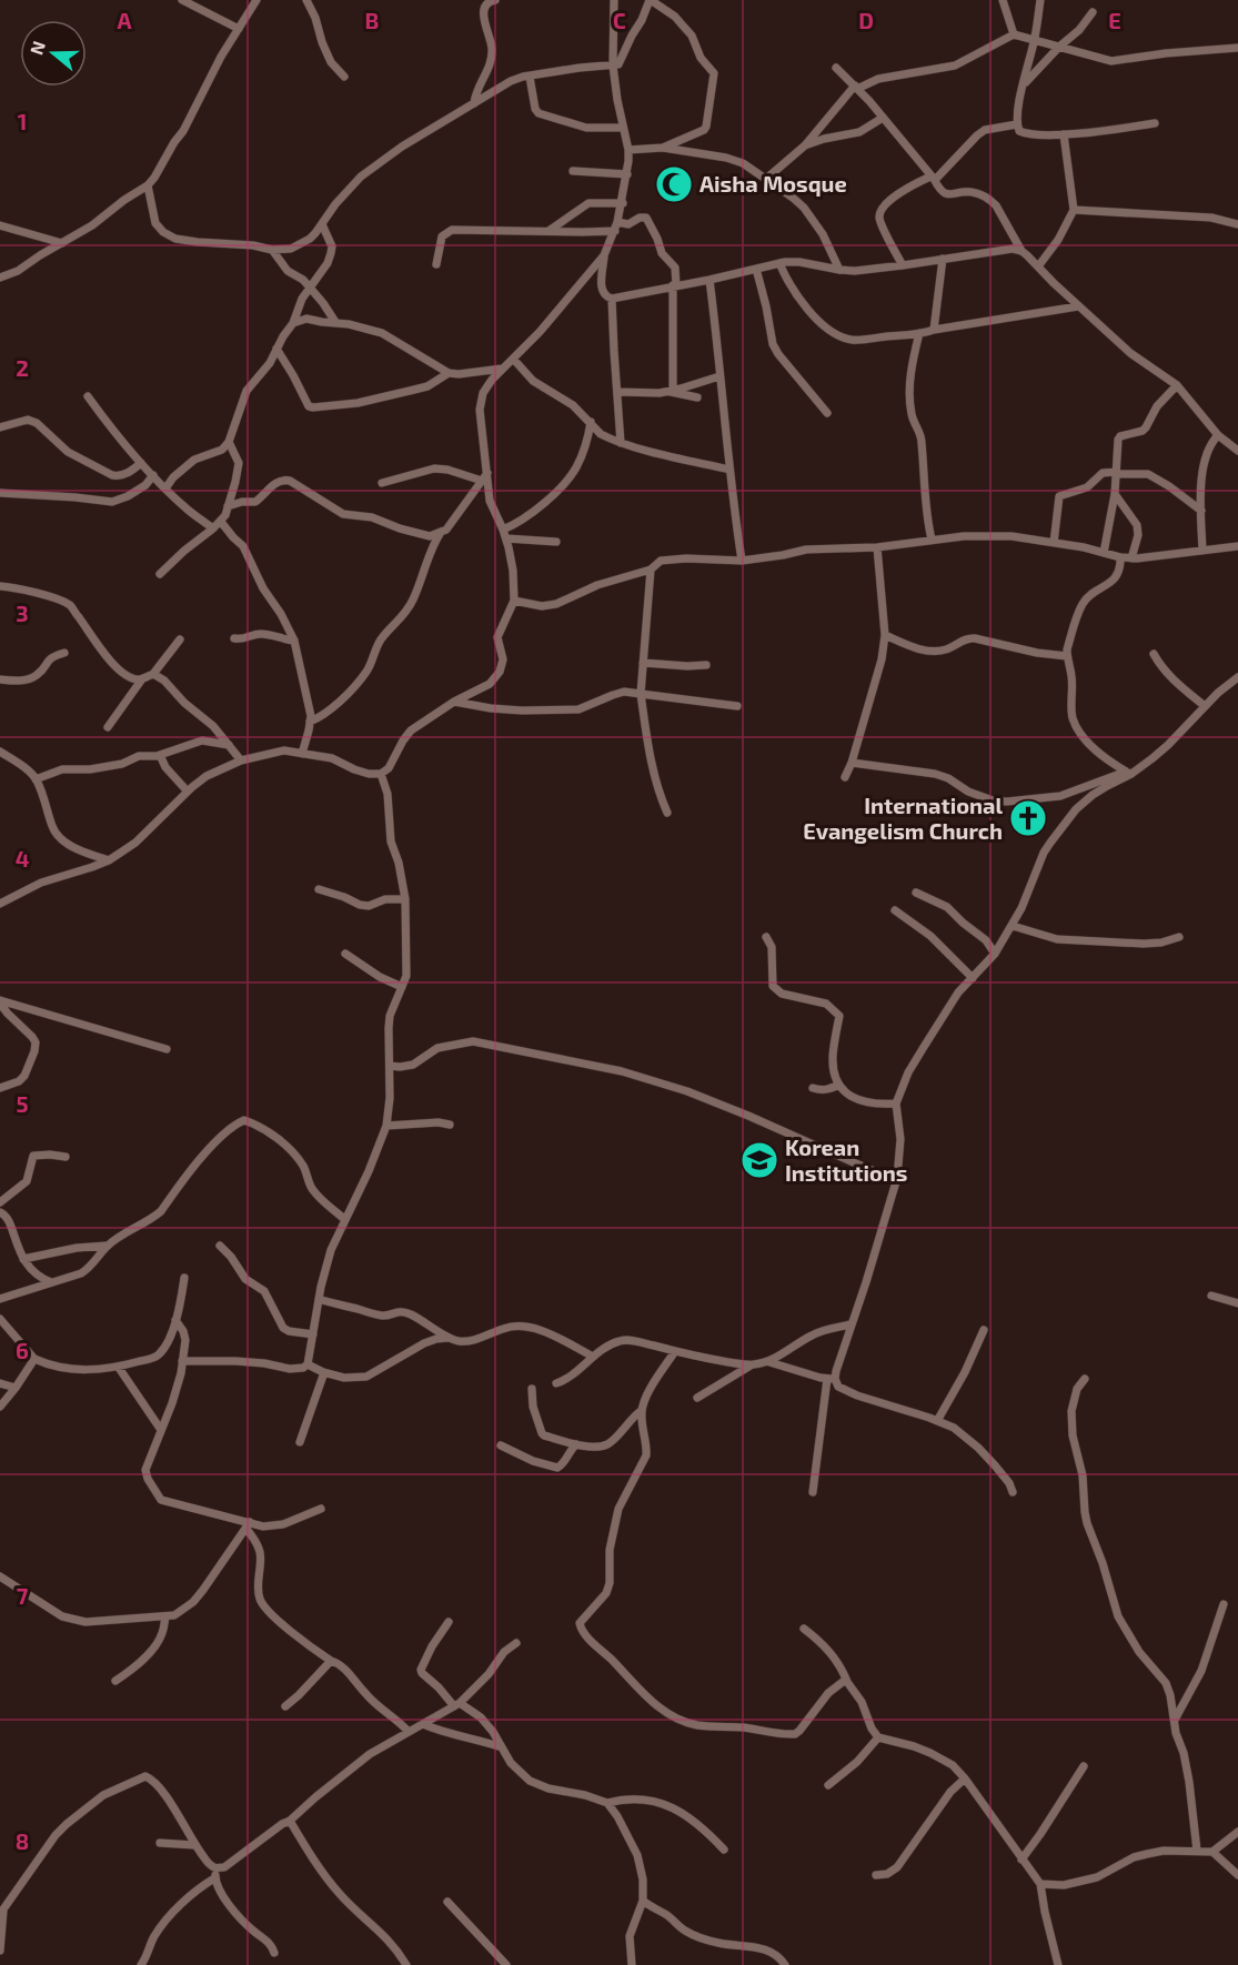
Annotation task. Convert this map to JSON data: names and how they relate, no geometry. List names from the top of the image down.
{
  "places": {
    "mosque": ["Aisha Mosque"],
    "church": ["International Evangelism Church"],
    "school or university": ["Korean Institutions"]
  },
  "north": "left",
  "grid": {
    "columns": [
      "A",
      "B",
      "C",
      "D",
      "E"
    ],
    "rows": [
      "1",
      "2",
      "3",
      "4",
      "5",
      "6",
      "7",
      "8"
    ]
  }
}
